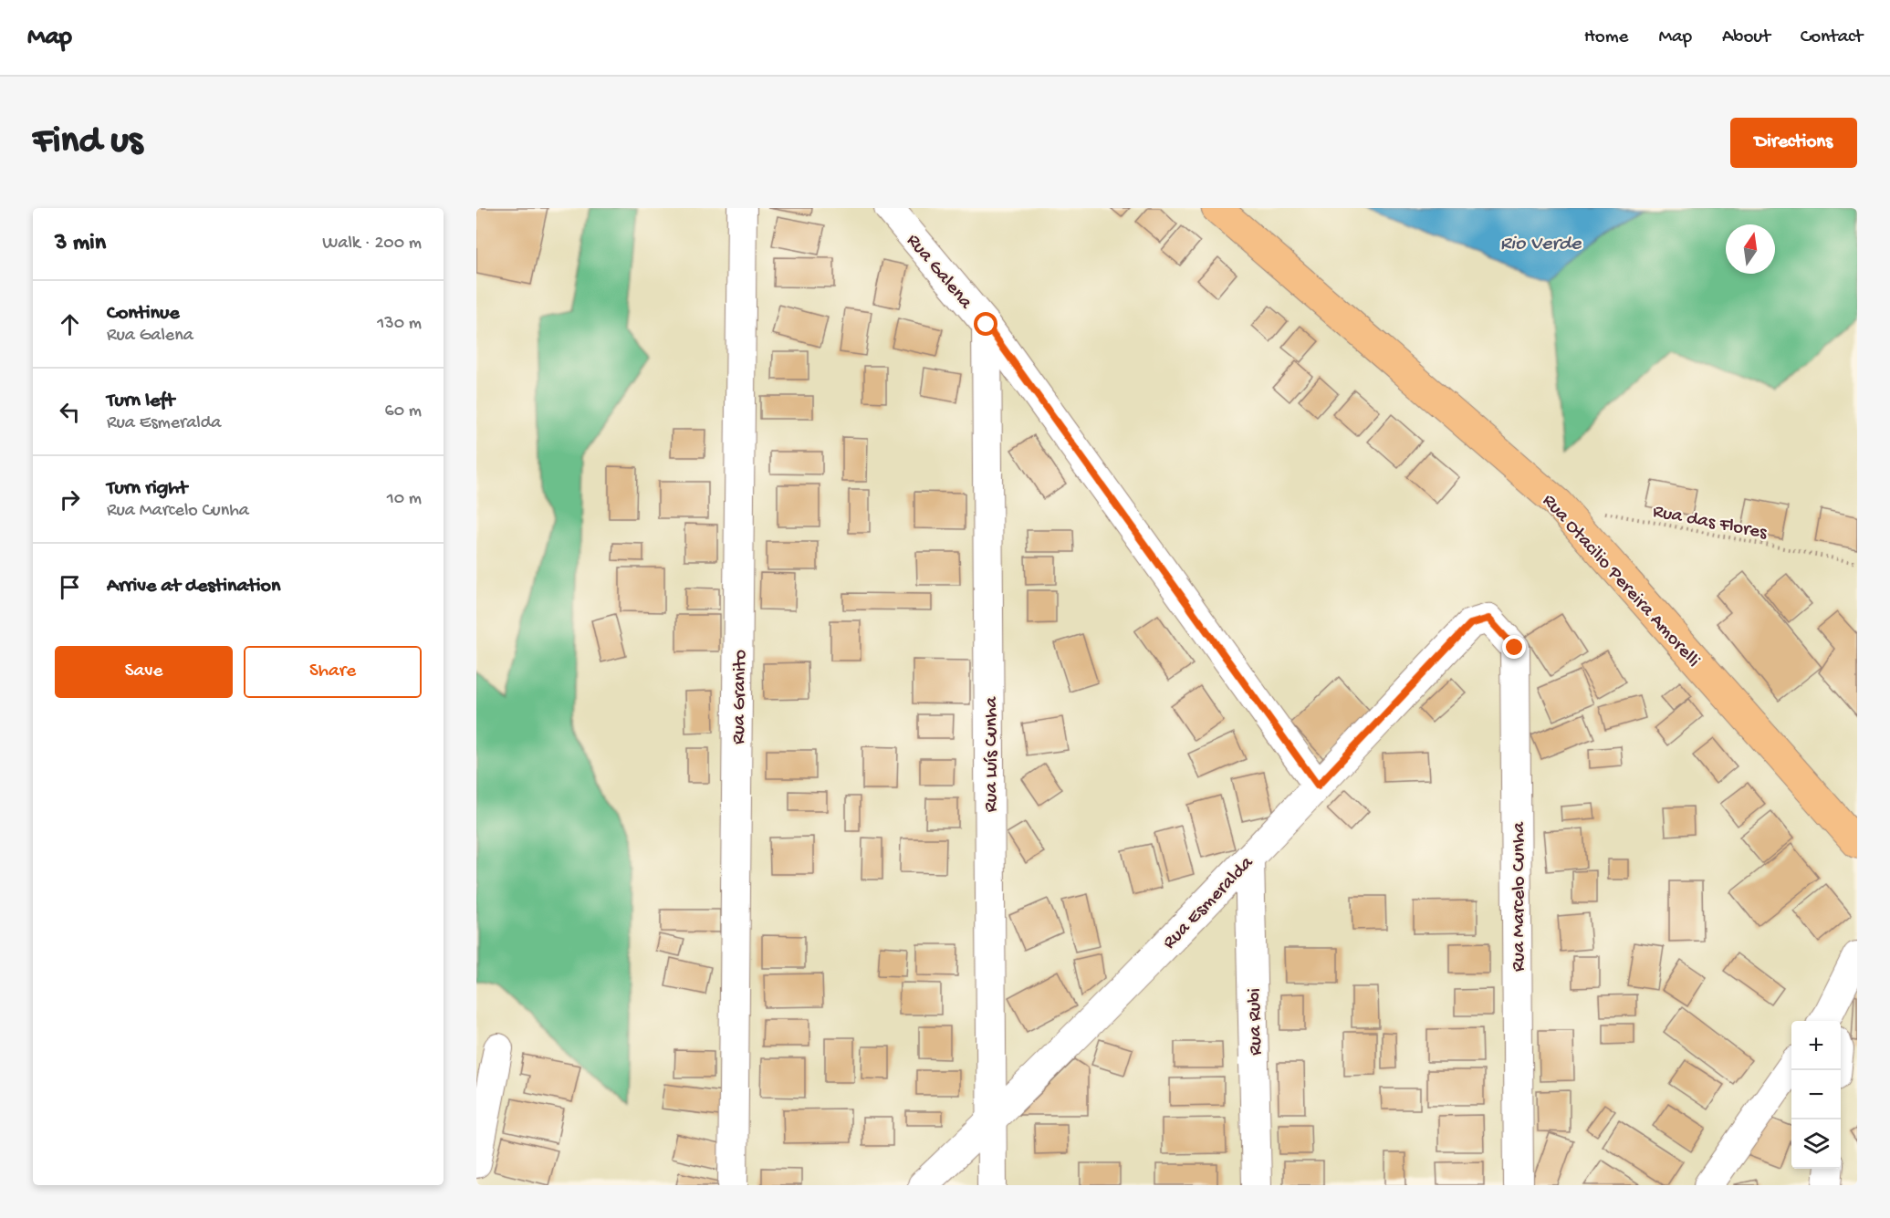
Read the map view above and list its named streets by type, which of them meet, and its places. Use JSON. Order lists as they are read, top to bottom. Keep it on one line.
{"streets":{"main road":["Rua Otacilio Pereira Amorelli"],"street":["Rua Galena","Rua Granito","Rua Luís Cunha","Rua Marcelo Cunha","Rua Esmeralda","Rua Rubi"],"path":["Rua das Flores"]},"crossings":[["Rua Galena","Rua Luís Cunha"],["Rua Galena","Rua Esmeralda"],["Rua Luís Cunha","Rua Esmeralda"],["Rua Marcelo Cunha","Rua Esmeralda"],["Rua Esmeralda","Rua Rubi"]],"water":["Rio Verde"],"north":"top","page":{"header":"Map","nav":["Home","Map","About","Contact"],"buttons":["Directions",["Save","Share"]],"title":"Find us","heading":["3 min","Walk · 200 m"],"list":[["Continue","Rua Galena","130 m"],["Turn left","Rua Esmeralda","60 m"],["Turn right","Rua Marcelo Cunha","10 m"],"Arrive at destination"],"map_buttons":["+","−"]}}
